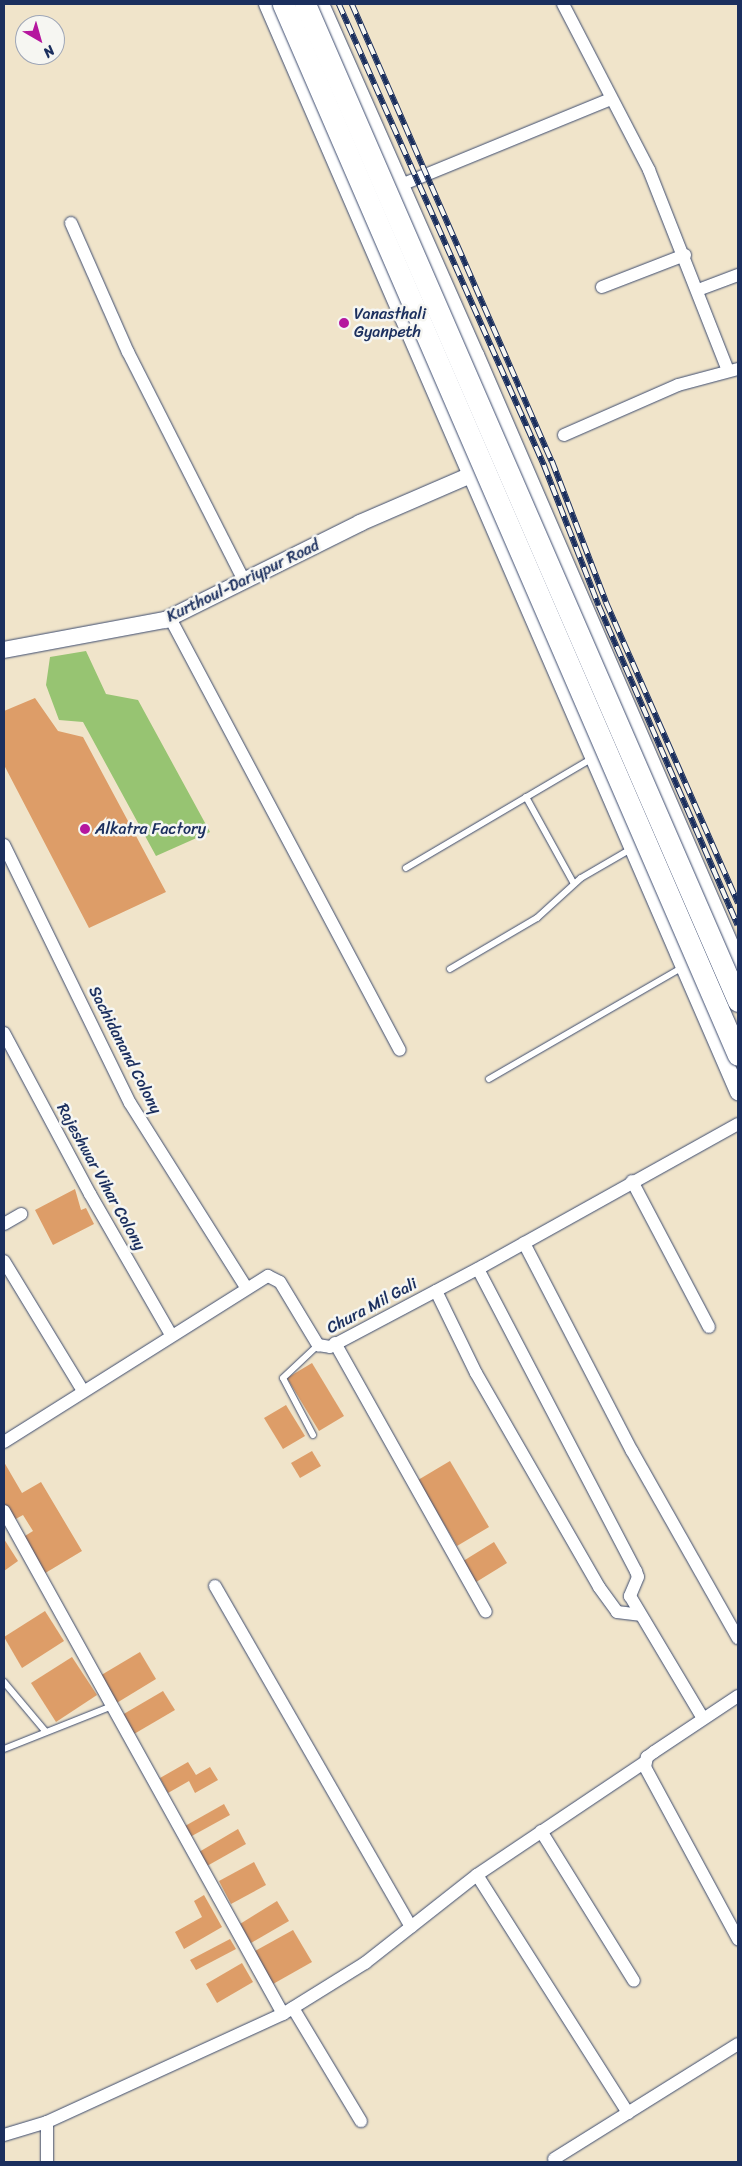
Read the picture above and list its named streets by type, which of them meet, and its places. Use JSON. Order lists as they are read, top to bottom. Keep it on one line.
{"streets":{"street":["Kurthoul-Dariypur Road","Sachidanand Colony","Rajeshwar Vihar Colony","Chura Mil Gali"]},"crossings":[["Sachidanand Colony","Chura Mil Gali"],["Rajeshwar Vihar Colony","Chura Mil Gali"]],"places":["Vanasthali Gyanpeth","Alkatra Factory"],"north":"bottom right"}
